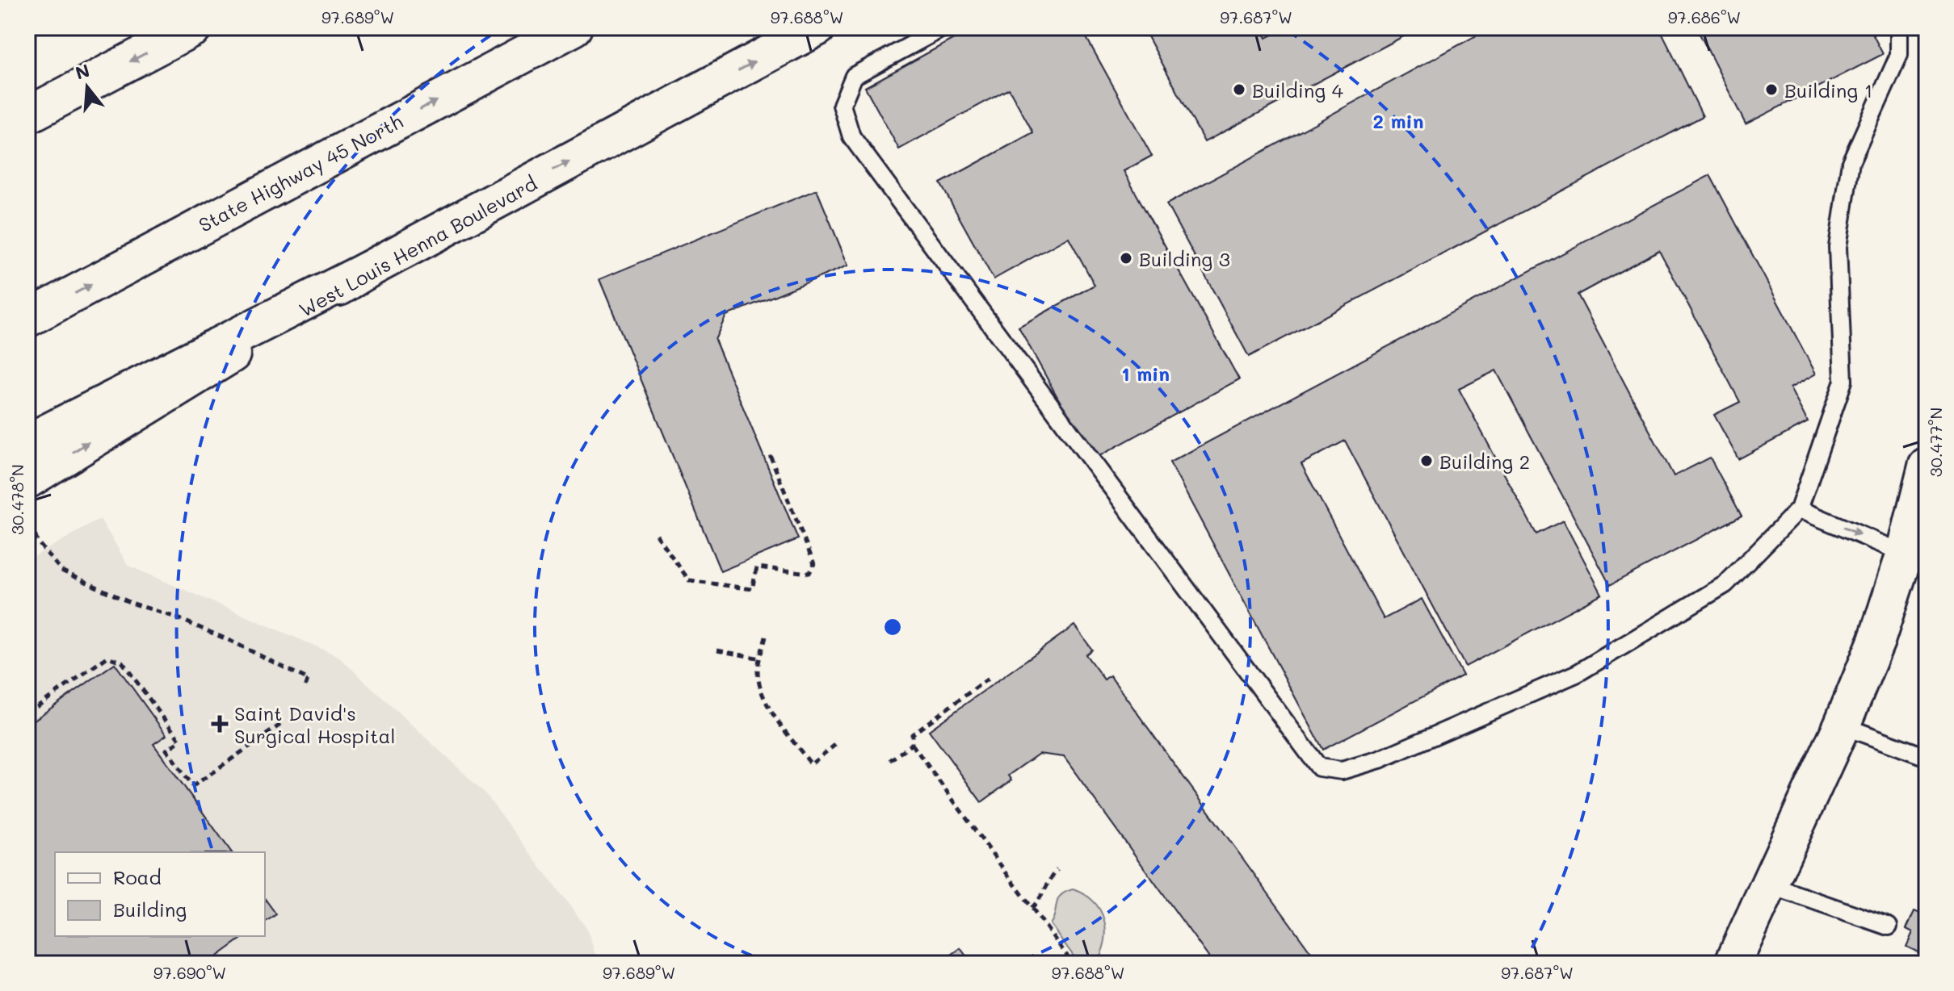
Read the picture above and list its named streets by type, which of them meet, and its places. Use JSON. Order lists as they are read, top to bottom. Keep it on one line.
{"streets":{"main road":["State Highway 45 North","West Louis Henna Boulevard"]},"places":{"other":["Building 4","Building 1","Building 3","Building 2"],"health":["Saint David's Surgical Hospital"]},"legend":["Road","Building"],"north":"top","coordinates":["97.689°W","97.688°W","97.687°W","97.686°W","30.477°N","30.478°N","97.690°W"],"rings":["2 min","1 min"]}
